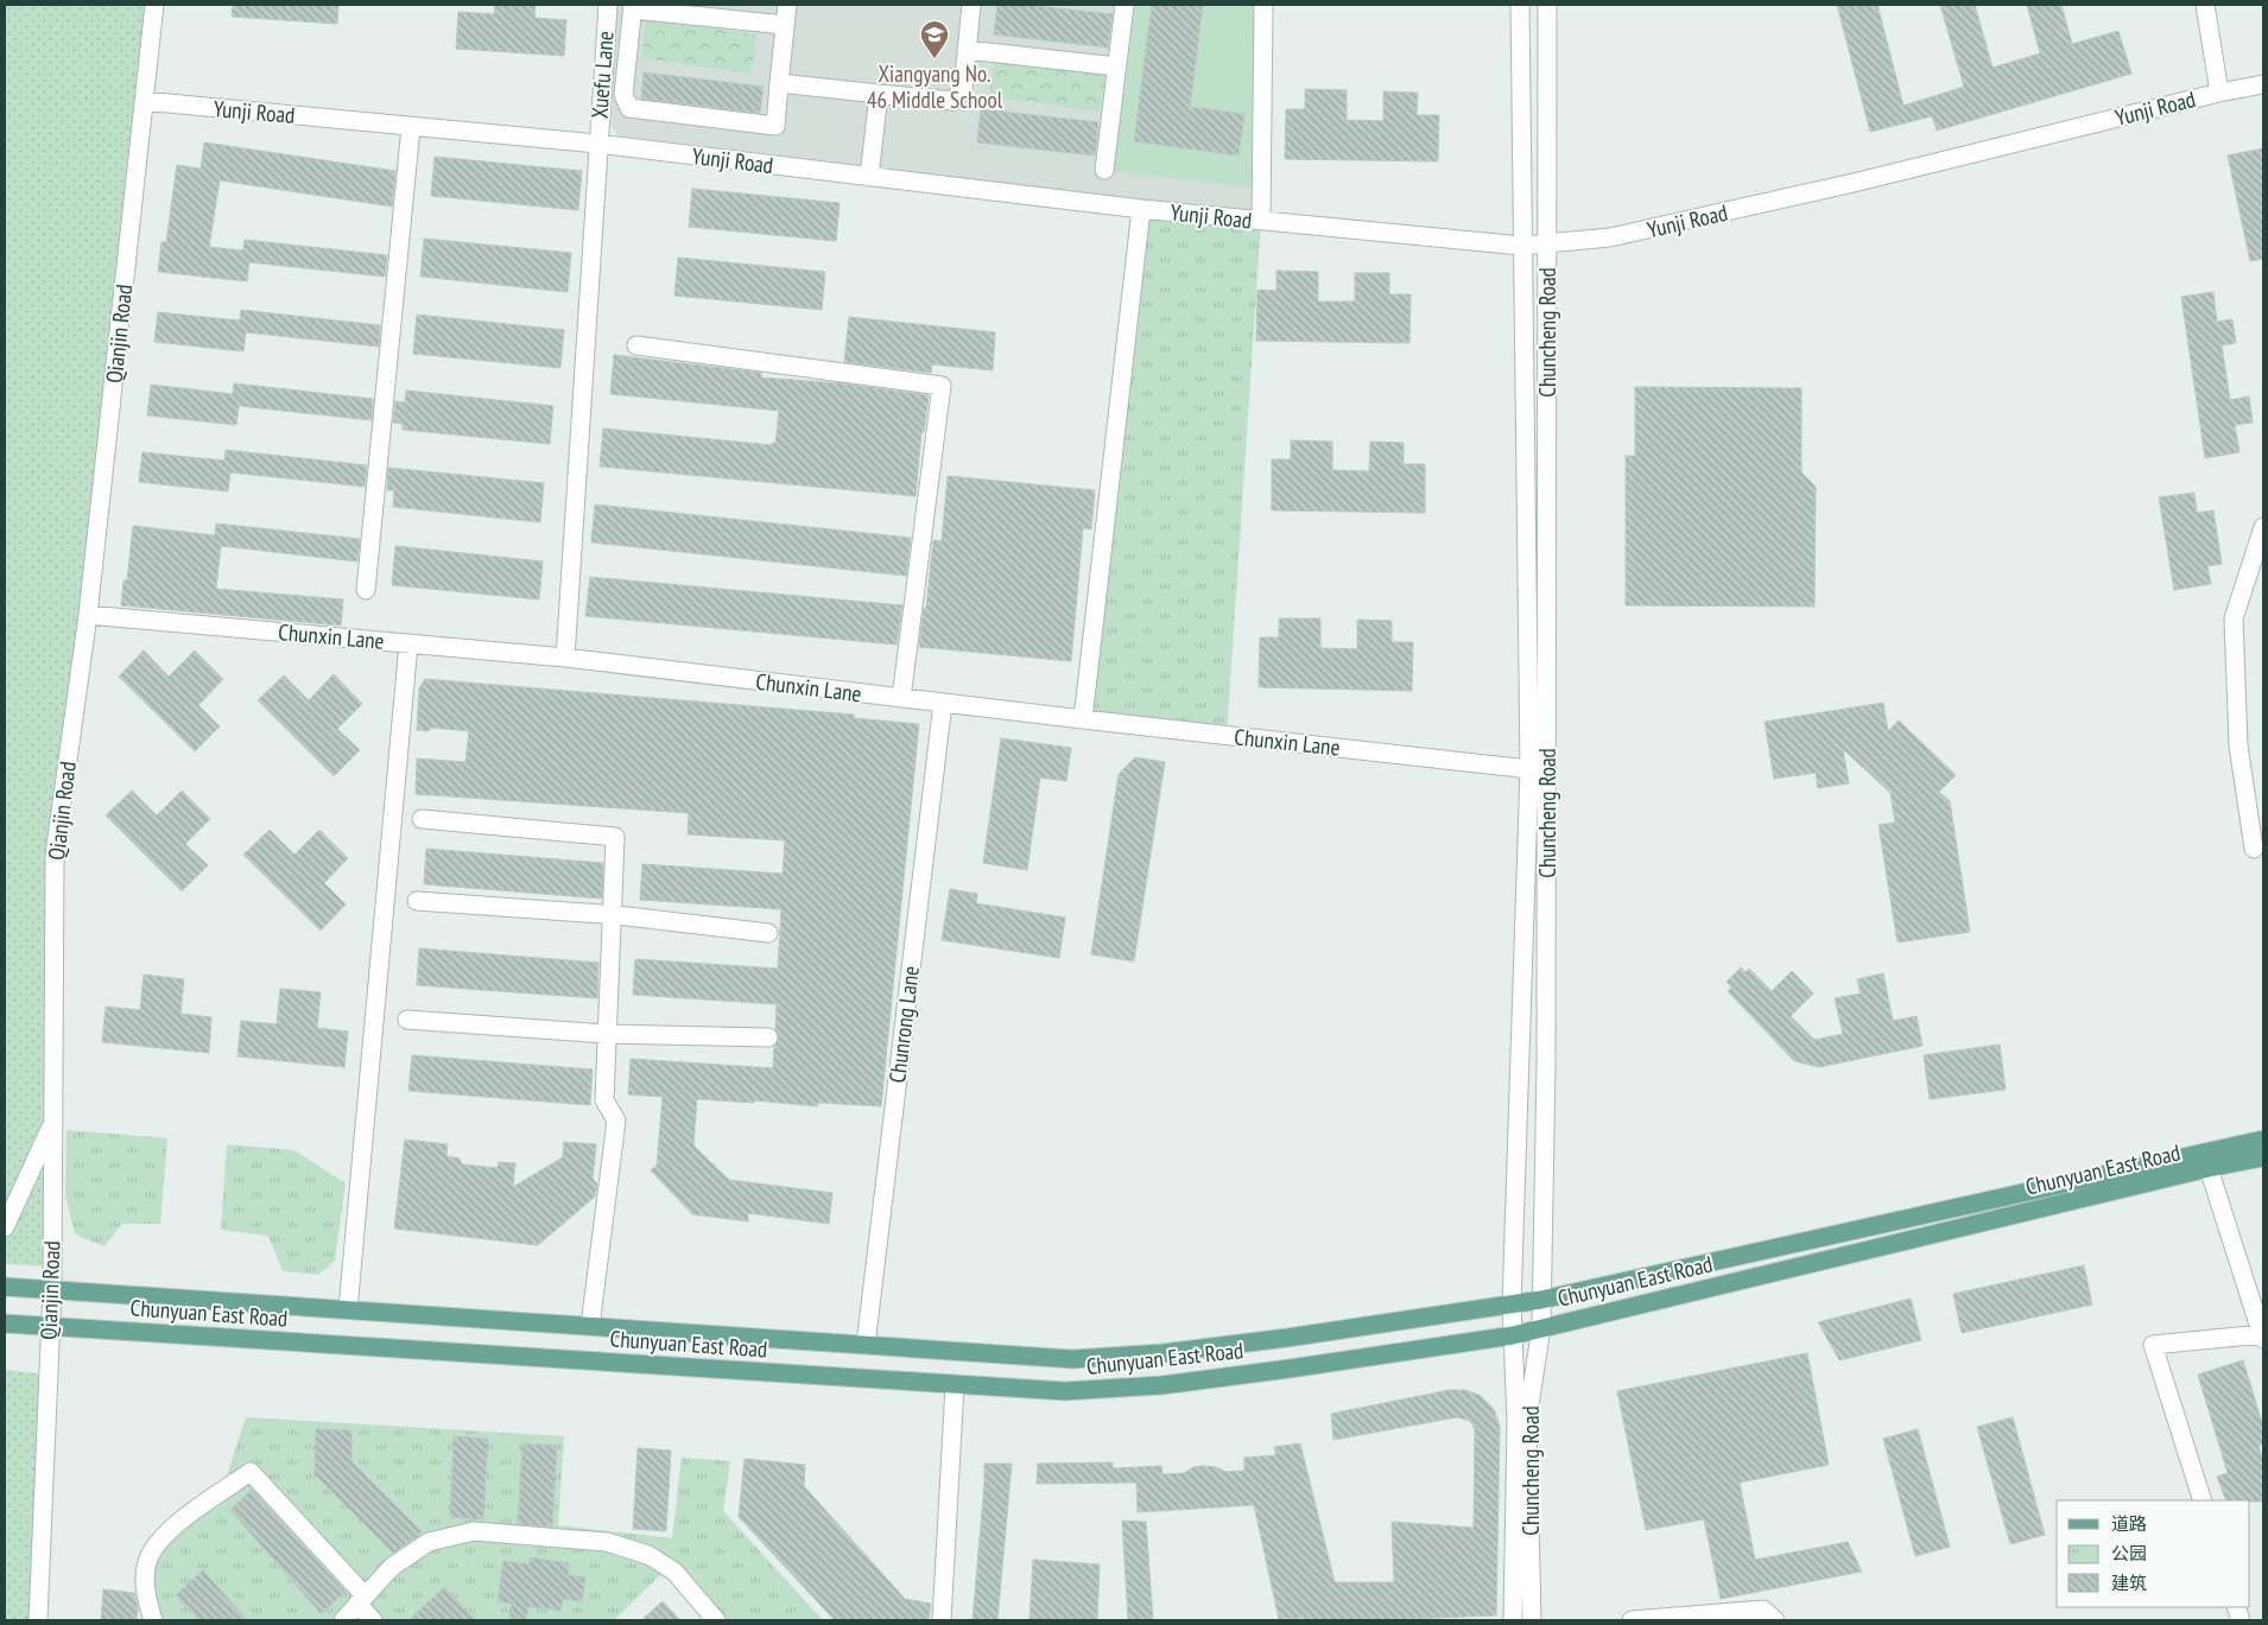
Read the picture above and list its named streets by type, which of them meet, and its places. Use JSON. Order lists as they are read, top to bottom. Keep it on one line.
{"streets":{"main road":["Chunyuan East Road"],"street":["Xuefu Lane","Yunji Road","Chuncheng Road","Qianjin Road","Chunxin Lane","Chunrong Lane"]},"crossings":[["Xuefu Lane","Yunji Road"],["Xuefu Lane","Chunxin Lane"],["Yunji Road","Chuncheng Road"],["Yunji Road","Qianjin Road"],["Chuncheng Road","Chunxin Lane"],["Chuncheng Road","Chunyuan East Road"],["Qianjin Road","Chunxin Lane"],["Qianjin Road","Chunyuan East Road"],["Chunxin Lane","Chunrong Lane"],["Chunrong Lane","Chunyuan East Road"]],"places":{"school or university":["Xiangyang No. 46 Middle School"]},"legend":["道路","公园","建筑"]}
